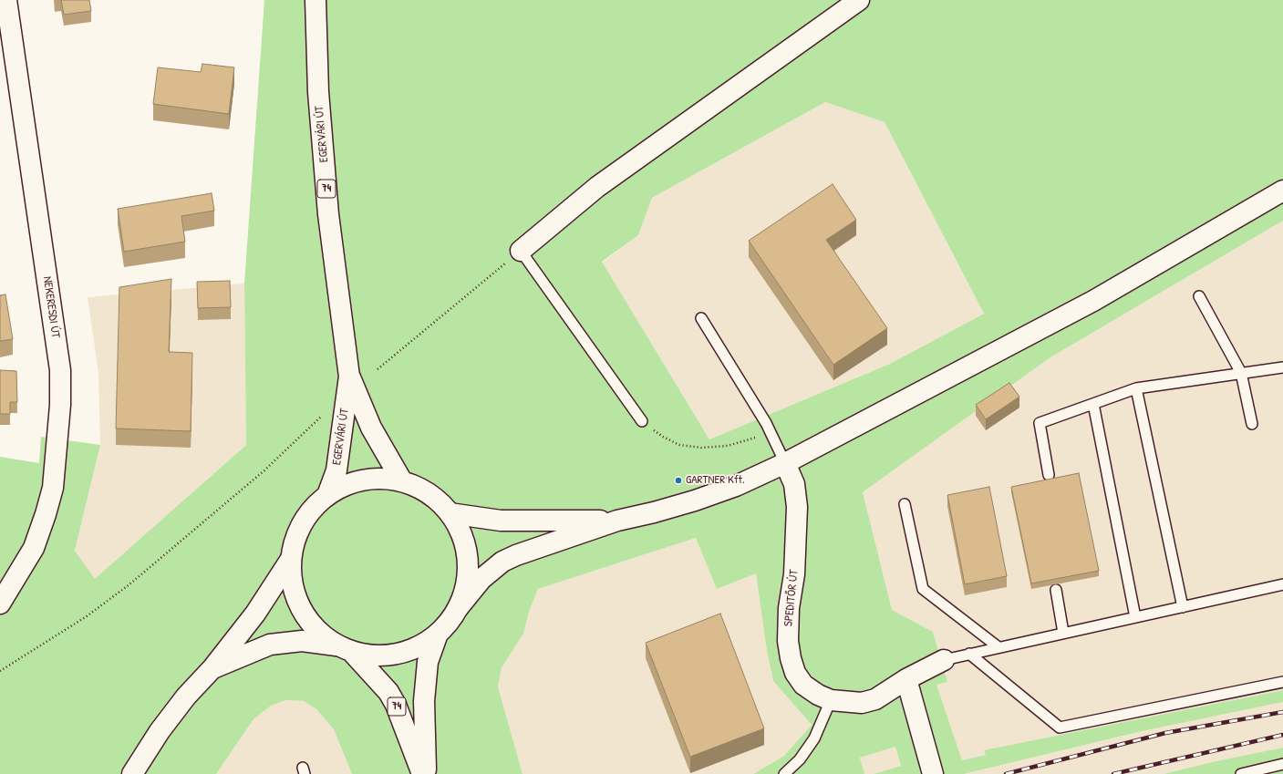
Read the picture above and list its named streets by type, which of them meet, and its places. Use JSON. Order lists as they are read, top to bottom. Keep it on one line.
{"streets":{"main road":["EGERVÁRI ÚT","74","NEKERESDI ÚT","SPEDITŐR ÚT"]},"crossings":[["EGERVÁRI ÚT","74"]],"places":["GARTNER Kft."]}
